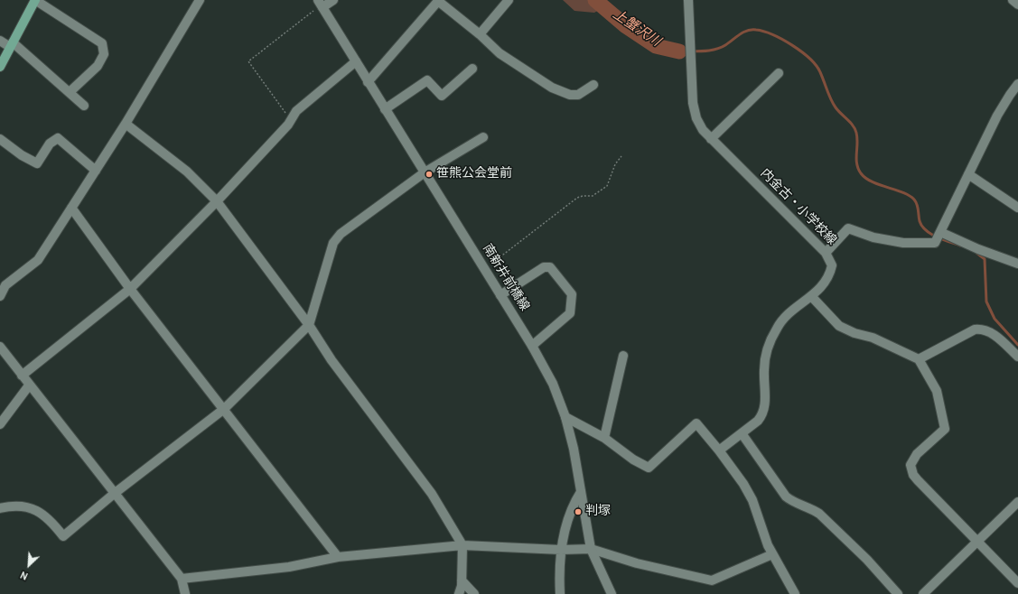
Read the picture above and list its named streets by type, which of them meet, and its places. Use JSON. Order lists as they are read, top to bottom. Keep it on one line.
{"streets":{"street":["内金古・小学校線","南新井前橋線"]},"water":["上蟹沢川"],"places":["笹熊公会堂前","判塚"],"north":"bottom left"}
